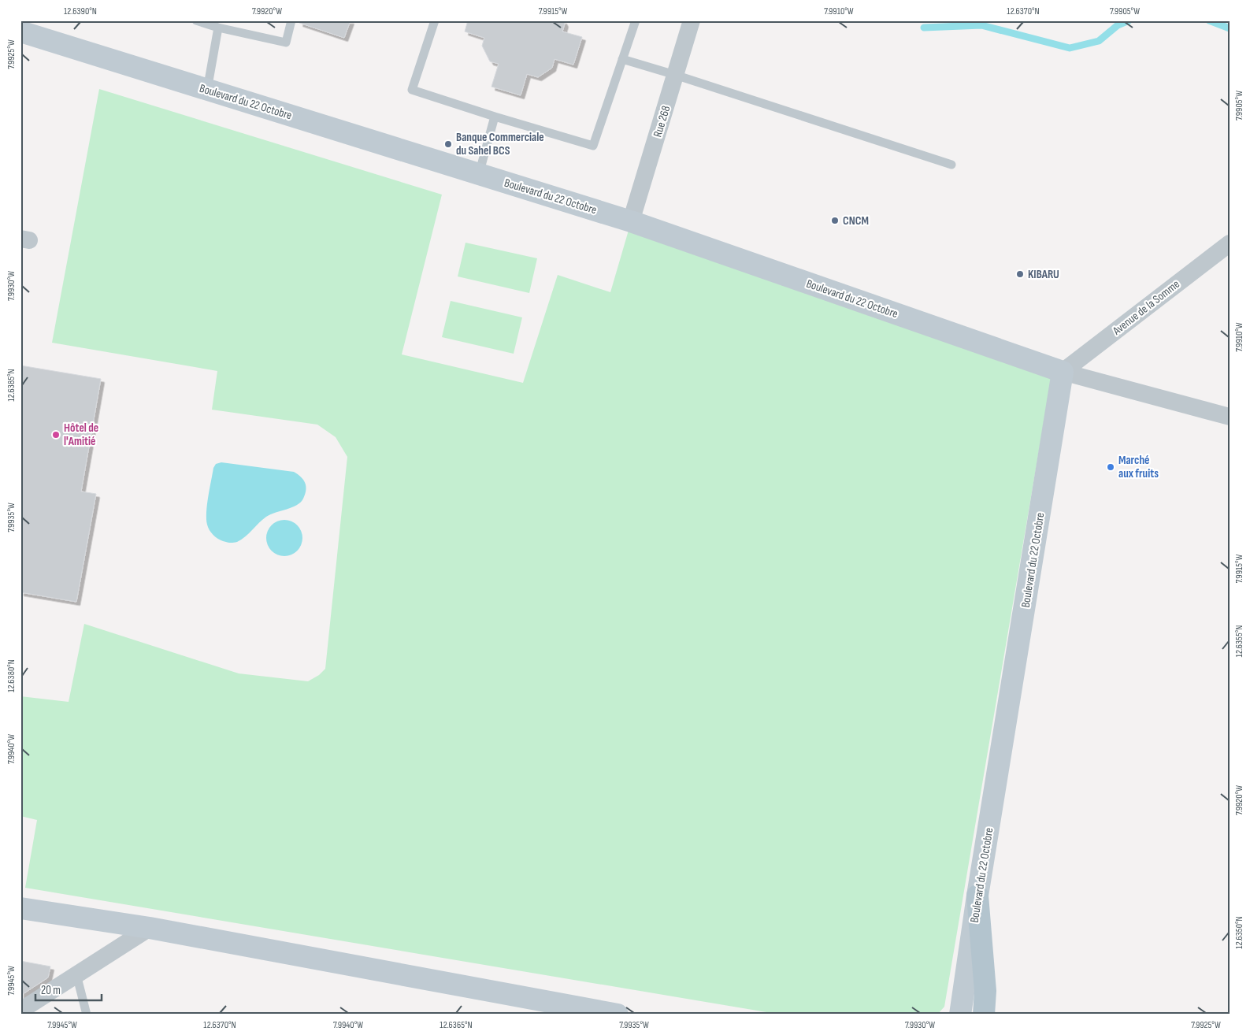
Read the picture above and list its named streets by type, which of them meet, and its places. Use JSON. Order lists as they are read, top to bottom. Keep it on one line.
{"streets":{"street":["Boulevard du 22 Octobre","Rue 268","Avenue de la Somme"]},"crossings":[["Boulevard du 22 Octobre","Rue 268"],["Boulevard du 22 Octobre","Avenue de la Somme"]],"places":["Banque Commerciale du Sahel BCS","CNCM","KIBARU","Hôtel de l'Amitié","Marché aux fruits"],"scale_bar":"20 m","coordinates":["12.6390°N","7.9920°W","7.9915°W","7.9910°W","12.6370°N","7.9905°W","7.9925°W","7.9930°W","12.6385°N","7.9935°W","12.6355°N","12.6380°N","7.9940°W","12.6350°N","7.9945°W","12.6365°N"]}
